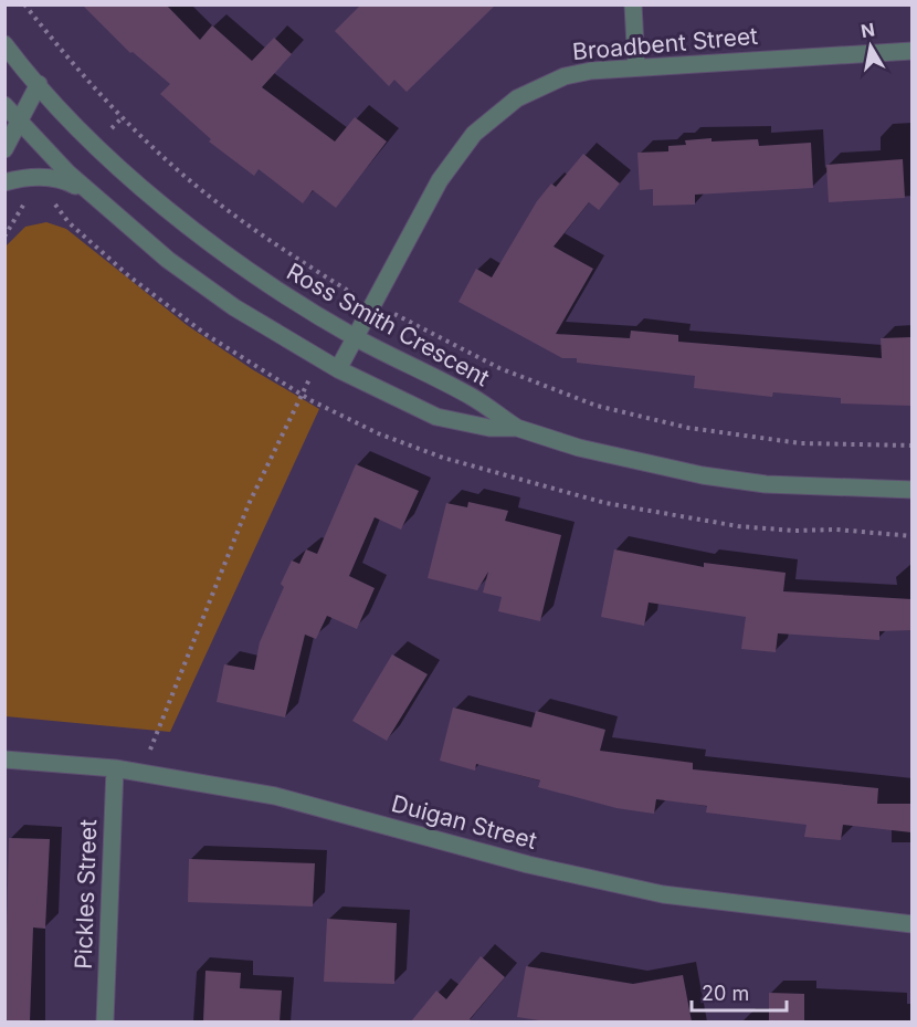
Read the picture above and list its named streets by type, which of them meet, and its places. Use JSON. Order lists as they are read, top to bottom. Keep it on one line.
{"streets":{"street":["Broadbent Street","Ross Smith Crescent","Duigan Street","Pickles Street"]},"crossings":[["Broadbent Street","Ross Smith Crescent"],["Duigan Street","Pickles Street"]],"scale_bar":"20 m","north":"top"}
